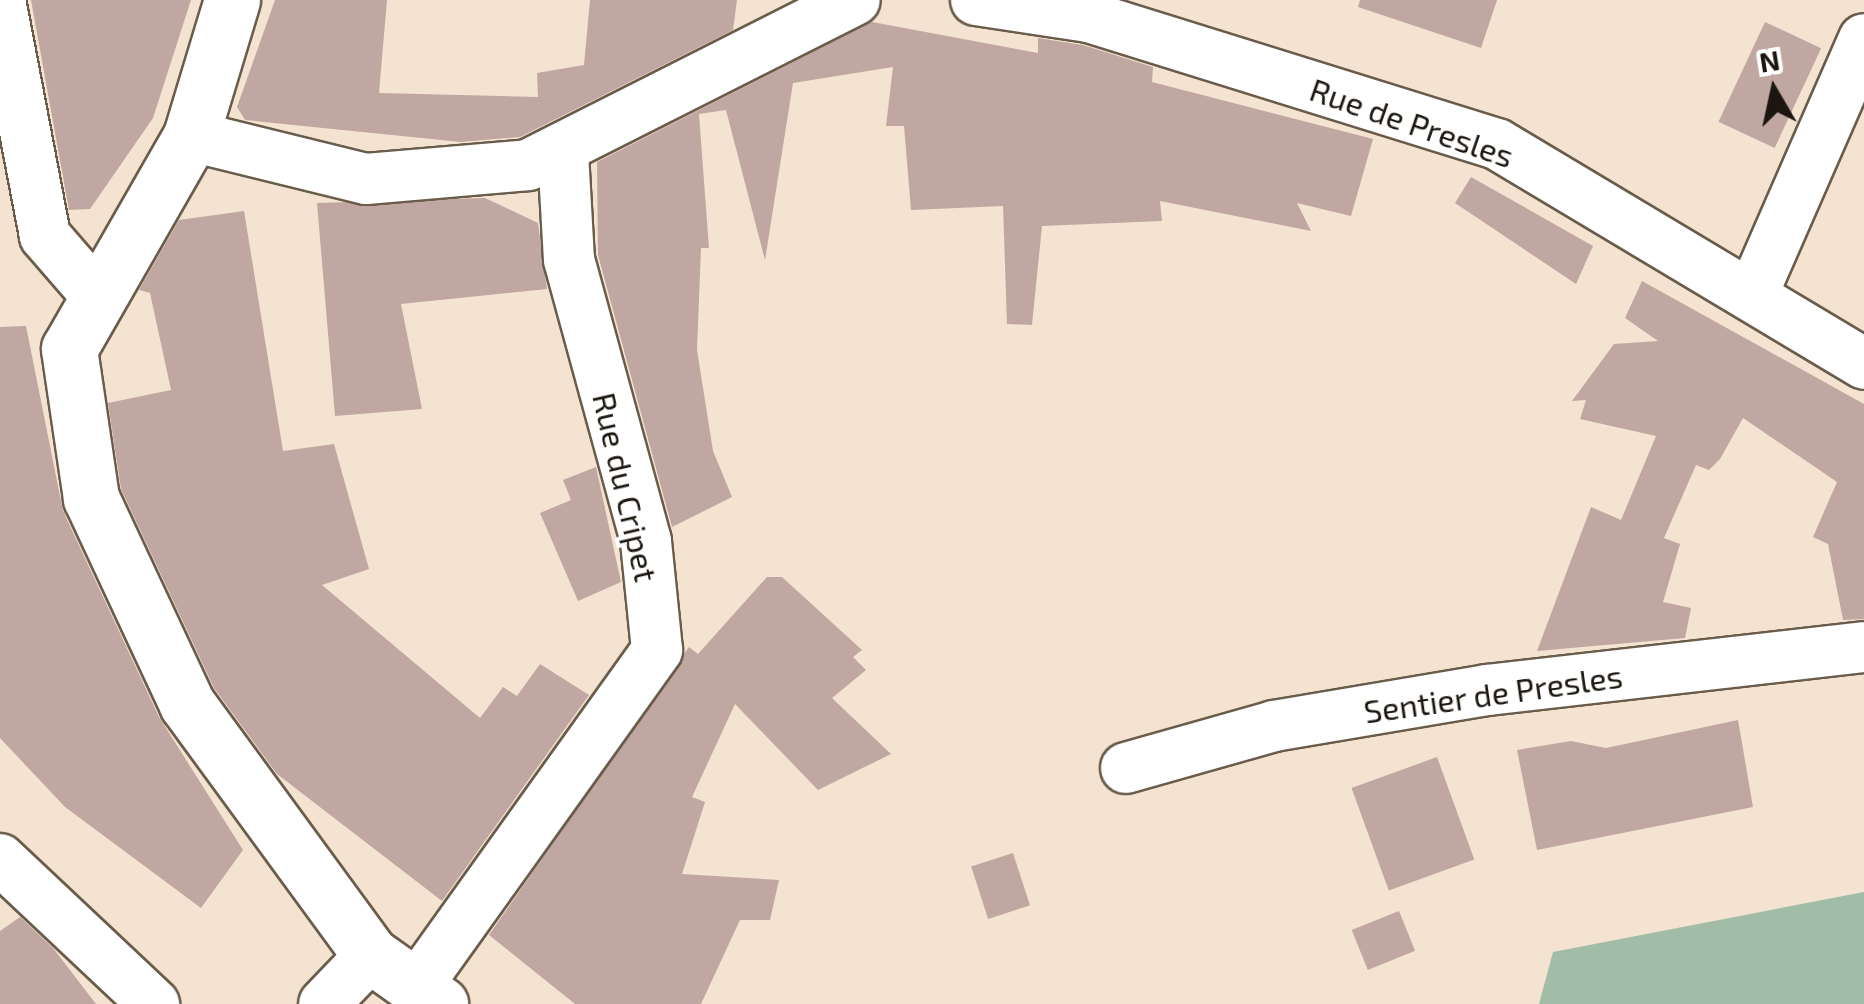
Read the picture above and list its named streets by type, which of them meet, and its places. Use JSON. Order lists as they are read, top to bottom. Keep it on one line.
{"streets":{"street":["Rue de Presles","Rue du Cripet","Sentier de Presles"]},"north":"top"}
